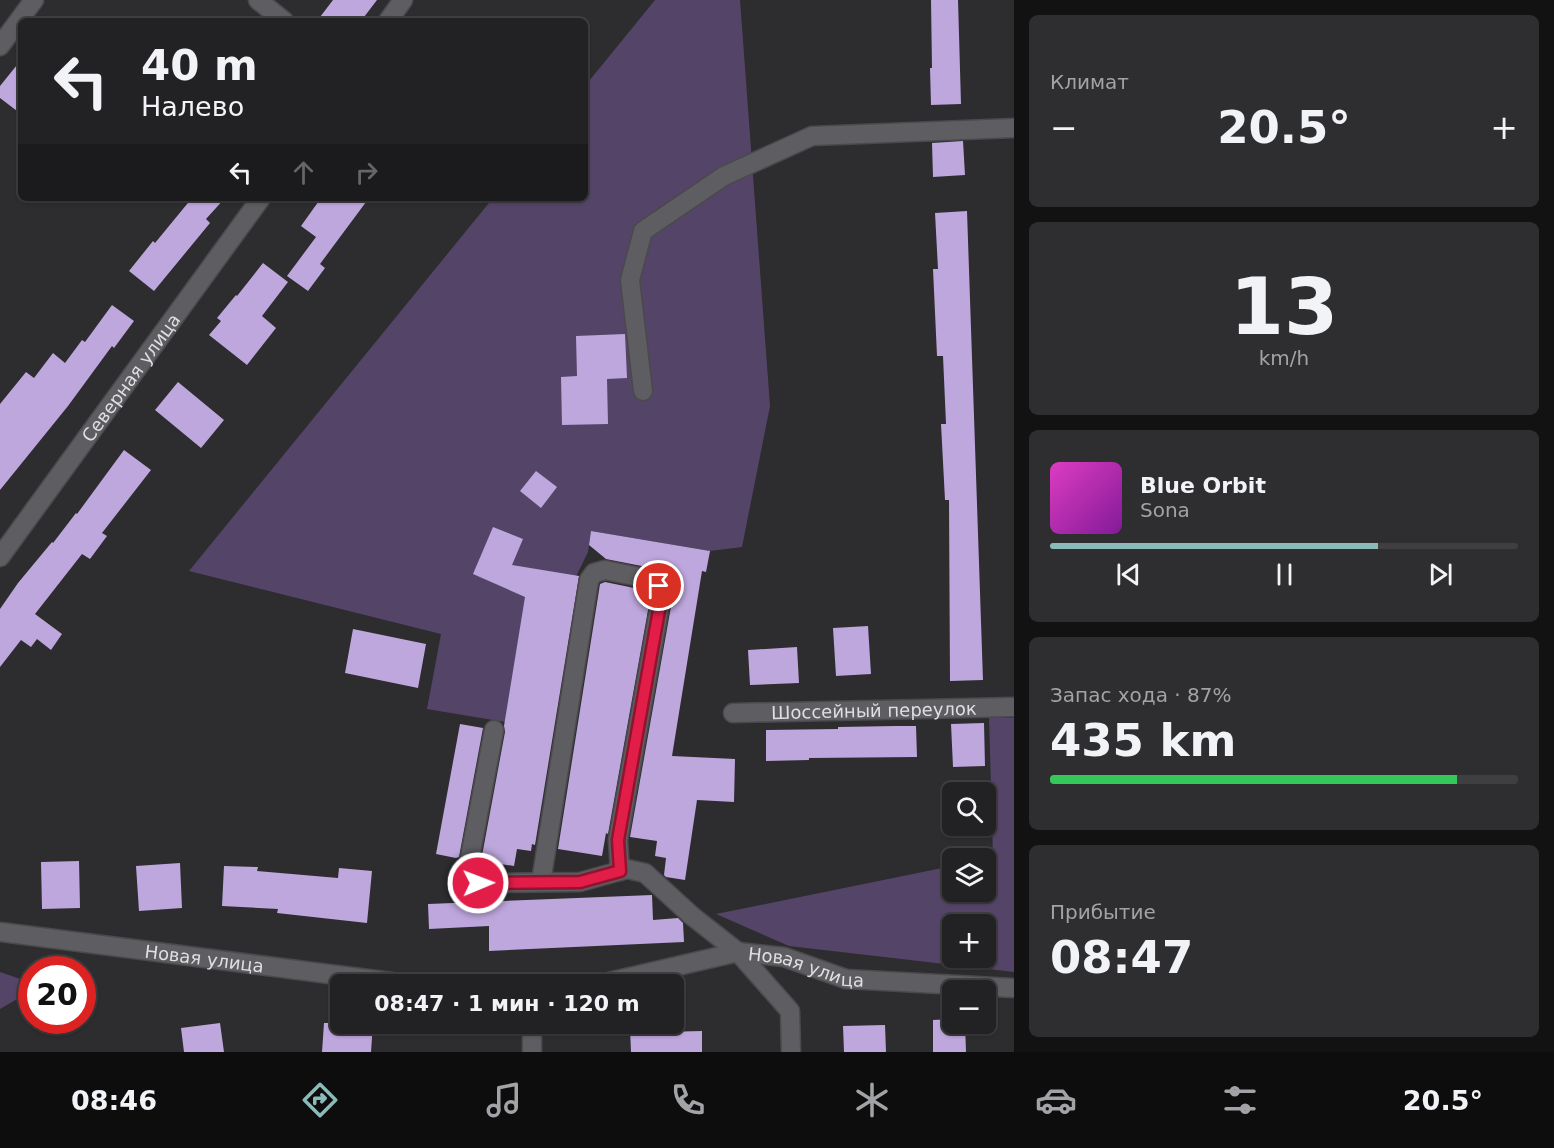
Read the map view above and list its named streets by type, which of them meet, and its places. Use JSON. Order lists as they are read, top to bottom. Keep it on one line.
{"streets":{"street":["Северная улица","Шоссейный переулок","Новая улица"]},"page":{"tile":["Климат",["13","km/h"],["Запас хода · 87%","435 km"],["Прибытие","08:47"]],"turn":["40 m","Налево"],"heat":["−","20.5°","+"],"song":["Blue Orbit","Sona"],"map_buttons":["+","−"],"limit":"20","trip":"08:47 · 1 мин · 120 m","tabs":["08:46","20.5°"]}}
